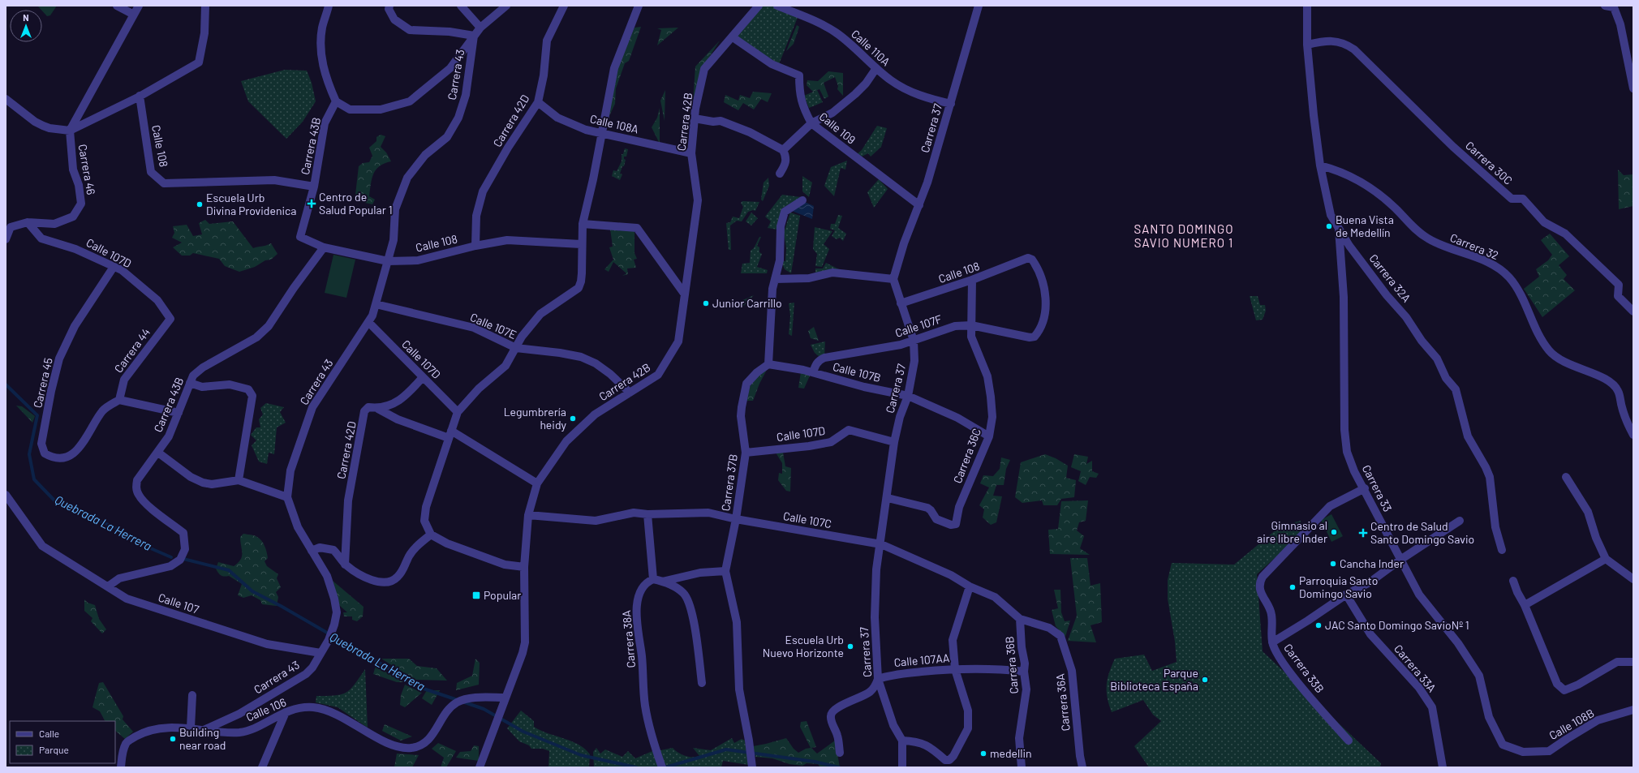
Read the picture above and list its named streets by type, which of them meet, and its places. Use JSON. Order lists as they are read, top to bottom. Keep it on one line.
{"streets":{"street":["Calle 110A","Carrera 43","Carrera 42D","Carrera 42B","Calle 108A","Calle 109","Carrera 37","Calle 108","Carrera 43B","Carrera 30C","Carrera 46","Carrera 32","Calle 107D","Carrera 32A","Calle 107E","Calle 107F","Carrera 44","Calle 107B","Carrera 45","Carrera 36C","Carrera 37B","Carrera 33","Calle 107C","Calle 107","Carrera 38A","Calle 107AA","Carrera 36B","Carrera 33B","Carrera 33A","Carrera 36A","Calle 106","Calle 108B"]},"crossings":[["Calle 110A","Carrera 37"],["Carrera 43","Calle 108"],["Carrera 43","Calle 107D"],["Carrera 43","Calle 107E"],["Carrera 43","Calle 107"],["Carrera 43","Calle 106"],["Carrera 42D","Calle 108A"],["Carrera 42D","Calle 108"],["Carrera 42D","Calle 107D"],["Carrera 42B","Calle 108A"],["Carrera 42B","Calle 109"],["Carrera 42B","Calle 107E"],["Carrera 42B","Calle 107C"],["Carrera 42B","Calle 106"],["Calle 109","Carrera 37"],["Carrera 37","Calle 108"],["Carrera 37","Calle 107D"],["Carrera 37","Calle 107F"],["Carrera 37","Calle 107B"],["Carrera 37","Carrera 36C"],["Carrera 37","Calle 107C"],["Carrera 37","Calle 107AA"],["Calle 108","Carrera 43B"],["Calle 108","Calle 107F"],["Calle 108","Carrera 36C"],["Carrera 43B","Calle 107"],["Carrera 30C","Carrera 32A"],["Carrera 46","Calle 107D"],["Carrera 32","Carrera 32A"],["Calle 107D","Carrera 44"],["Calle 107D","Carrera 45"],["Calle 107D","Carrera 37B"],["Carrera 32A","Carrera 33"],["Calle 107F","Calle 107B"],["Calle 107F","Carrera 36C"],["Carrera 44","Carrera 45"],["Calle 107B","Carrera 36C"],["Calle 107B","Carrera 37B"],["Carrera 37B","Calle 107C"],["Carrera 33","Carrera 33B"],["Carrera 33","Calle 108B"],["Calle 107C","Carrera 36B"],["Calle 107C","Carrera 36A"],["Calle 107AA","Carrera 36B"]],"districts":["SANTO DOMINGO SAVIO NUMERO 1"],"water":["Quebrada La Herrera"],"places":{"health":["Centro de Salud Popular 1","Centro de Salud Santo Domingo Savio"],"other":["Escuela Urb Divina Providenica","Buena Vista de Medellín","Junior Carrillo","Legumbrería heidy","Gimnasio al aire libre Inder","Cancha Inder","Parroquia Santo Domingo Savio","JAC Santo Domingo SavioNº 1","Escuela Urb Nuevo Horizonte","Parque Biblioteca España","Building near road","medellin"],"transit":["Popular"]},"legend":["Calle","Parque"],"north":"top"}
